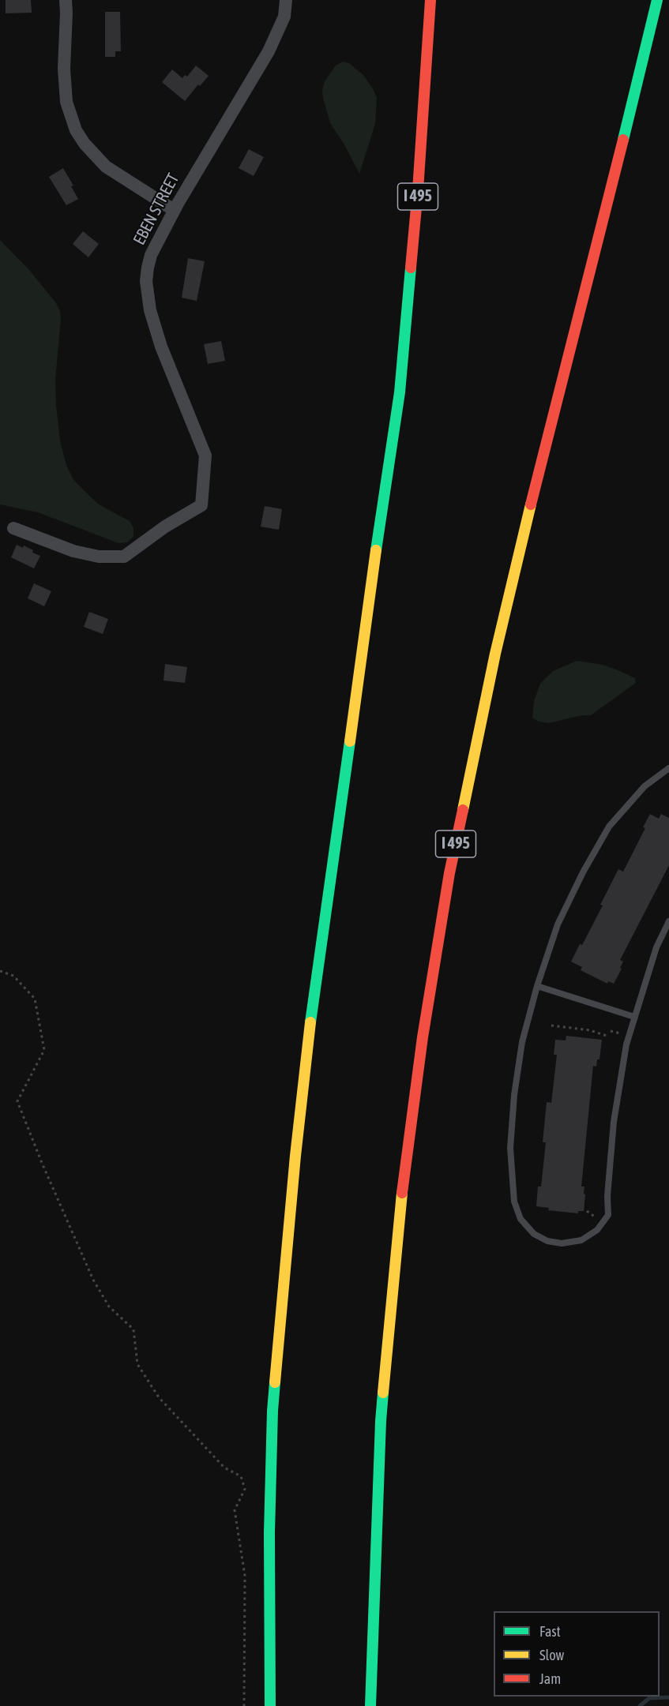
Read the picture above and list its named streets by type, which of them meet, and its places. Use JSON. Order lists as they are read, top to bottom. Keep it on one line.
{"streets":{"highway":["I 495"],"street":["EBEN STREET"]},"legend":["Fast","Slow","Jam"]}
